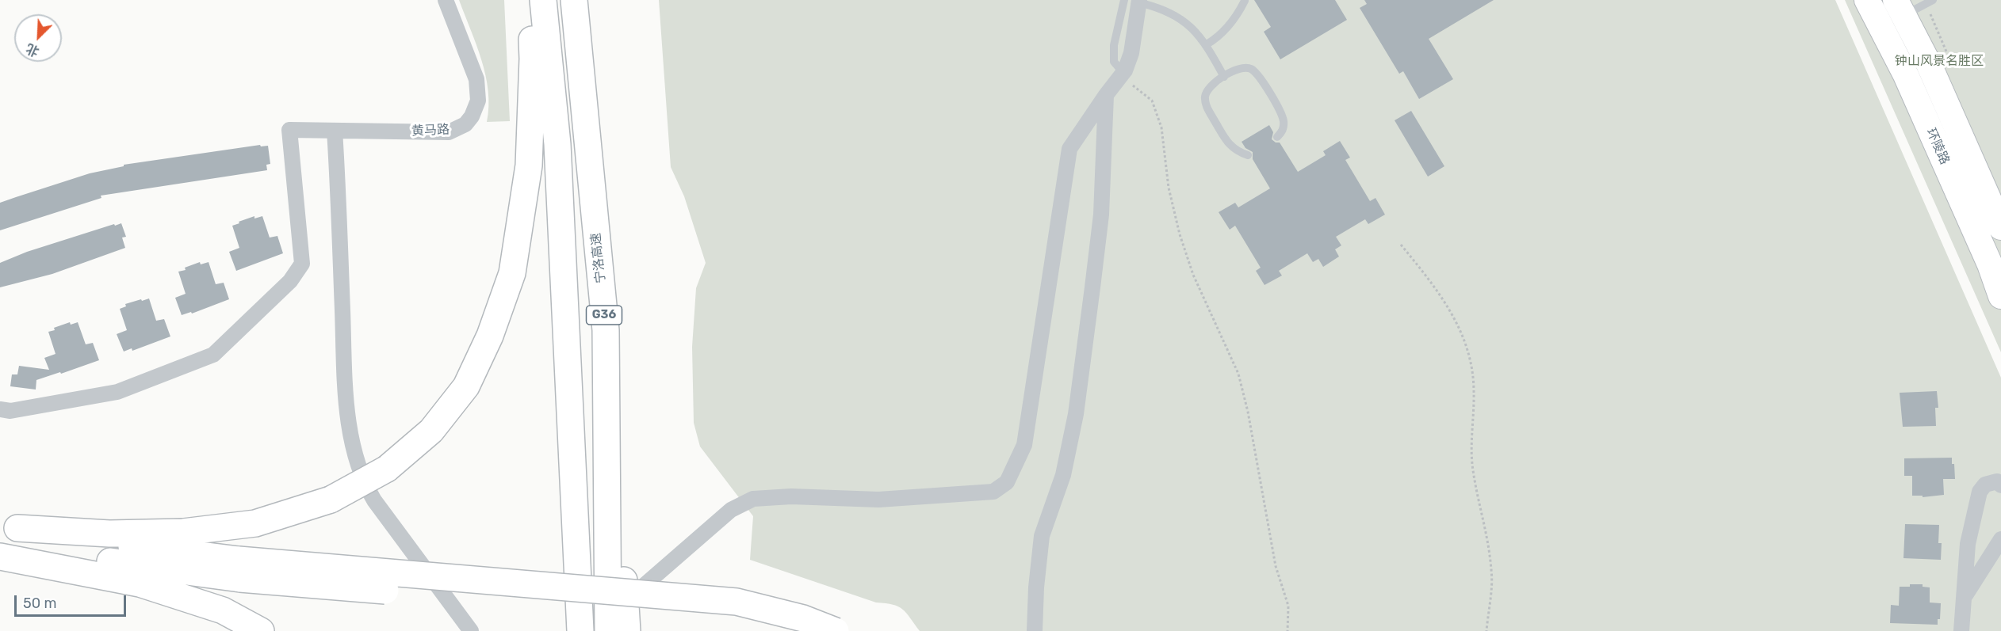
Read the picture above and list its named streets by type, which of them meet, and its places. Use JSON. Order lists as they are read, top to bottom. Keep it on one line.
{"streets":{"highway":["宁洛高速","G36"],"main road":["环陵路"],"street":["黄马路"]},"parks":["钟山风景名胜区"],"scale_bar":"50 m","north":"bottom left"}
